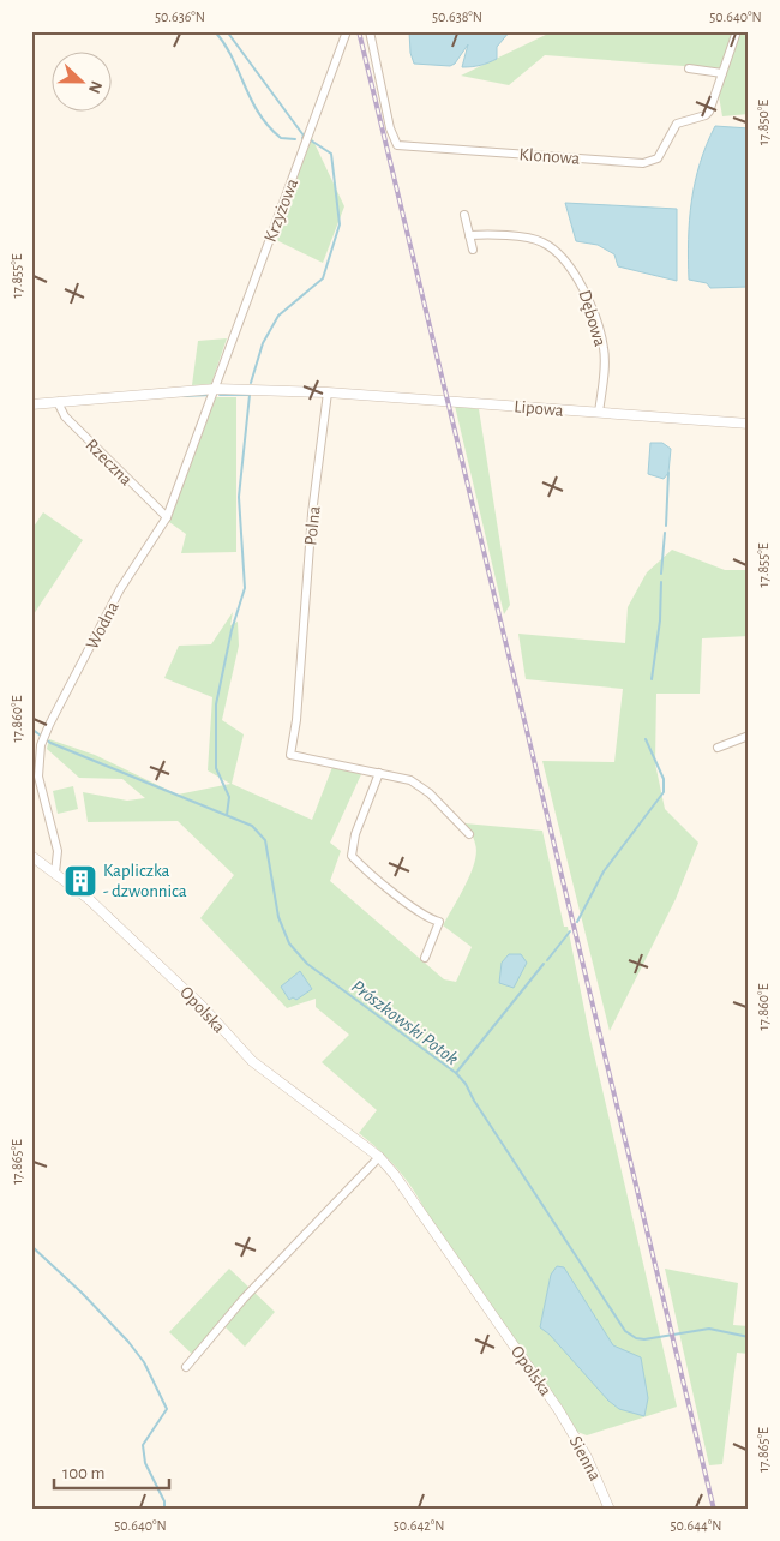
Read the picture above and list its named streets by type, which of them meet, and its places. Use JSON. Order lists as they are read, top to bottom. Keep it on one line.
{"streets":{"street":["Klonowa","Krzyżowa","Dębowa","Lipowa","Rzeczna","Polna","Wodna","Opolska","Sienna"]},"crossings":[["Krzyżowa","Wodna"],["Dębowa","Lipowa"],["Lipowa","Polna"],["Rzeczna","Wodna"],["Wodna","Opolska"],["Opolska","Sienna"]],"water":["Prószkowski Potok"],"places":{"building":["Kapliczka - dzwonnica"]},"scale_bar":"100 m","north":"right","coordinates":["50.636°N","50.638°N","50.640°N","17.850°E","17.855°E","17.860°E","17.865°E","50.642°N","50.644°N"]}
